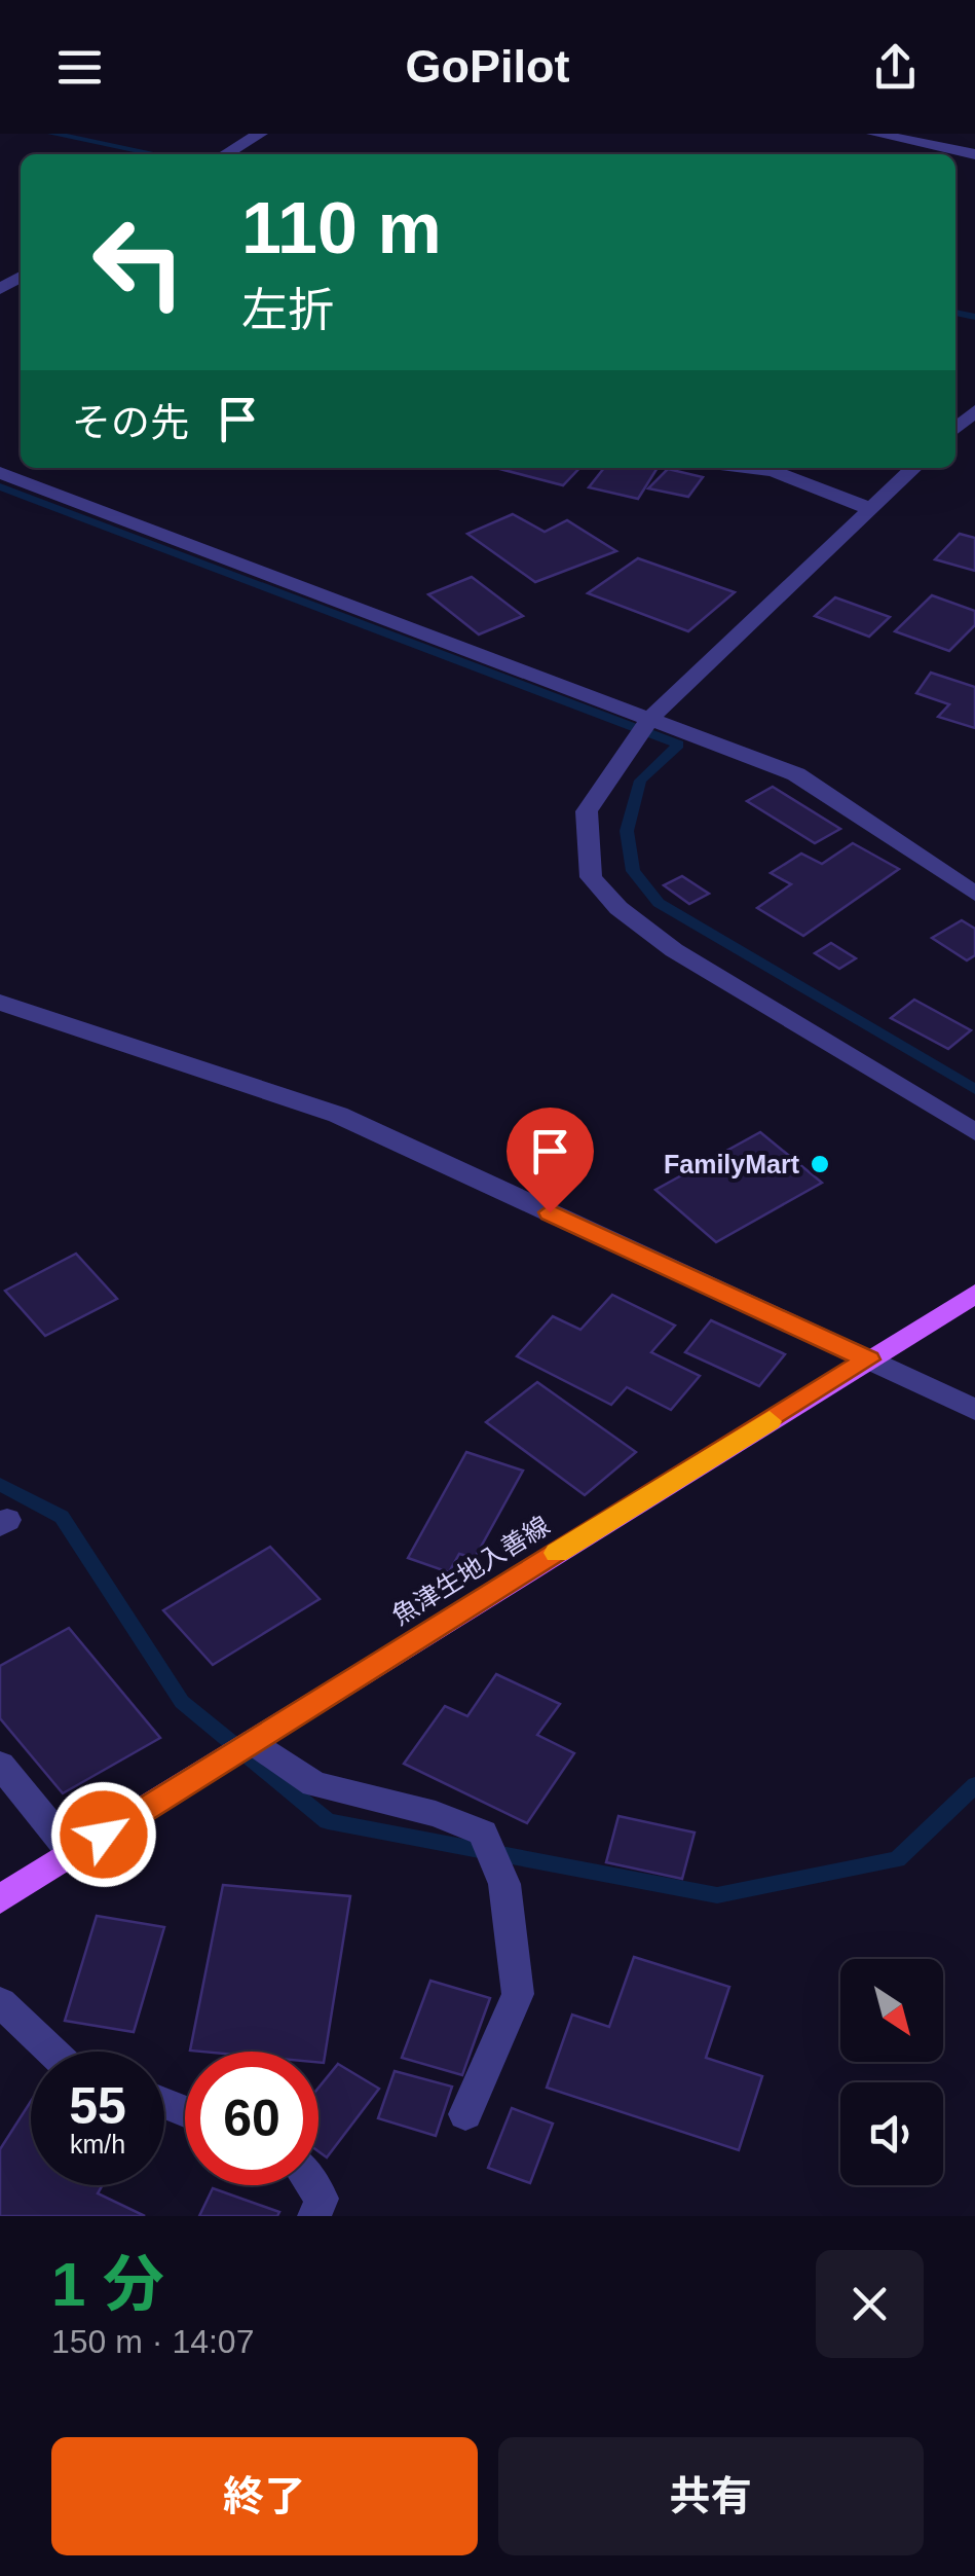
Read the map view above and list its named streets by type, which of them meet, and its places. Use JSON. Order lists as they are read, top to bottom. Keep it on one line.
{"streets":{"main road":["魚津生地入善線"]},"places":["FamilyMart"],"north":"bottom right","page":{"header":"GoPilot","turn":["110 m","左折"],"then":"その先","speed":"55 km/h","limit":"60","heading":["1 分","150 m · 14:07"],"buttons":["終了","共有"]}}
